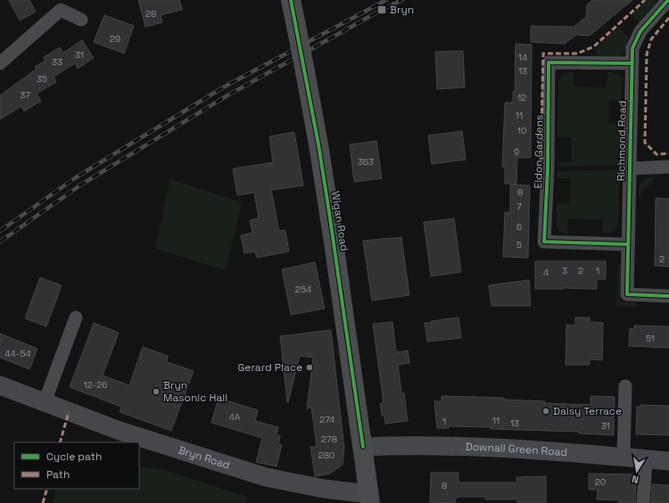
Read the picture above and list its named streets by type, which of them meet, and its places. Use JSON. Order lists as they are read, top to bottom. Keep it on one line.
{"streets":{"main road":["Wigan Road","Downall Green Road","Bryn Road"],"street":["Richmond Road","Eldon Gardens"]},"crossings":[["Richmond Road","Eldon Gardens"],["Wigan Road","Downall Green Road"],["Wigan Road","Bryn Road"]],"places":{"transit":["Bryn"],"other":["Gerard Place","Bryn Masonic Hall","Daisy Terrace"]},"house_numbers":["28","29","31","14","33","13","35","37","12","11","10","9","363","8","7","6","5","2","3","2","1","4","254","51","44-54","12-26","4A","274","11","1","13","31","278","280","20","8"],"legend":["Cycle path","Path"],"north":"bottom"}
